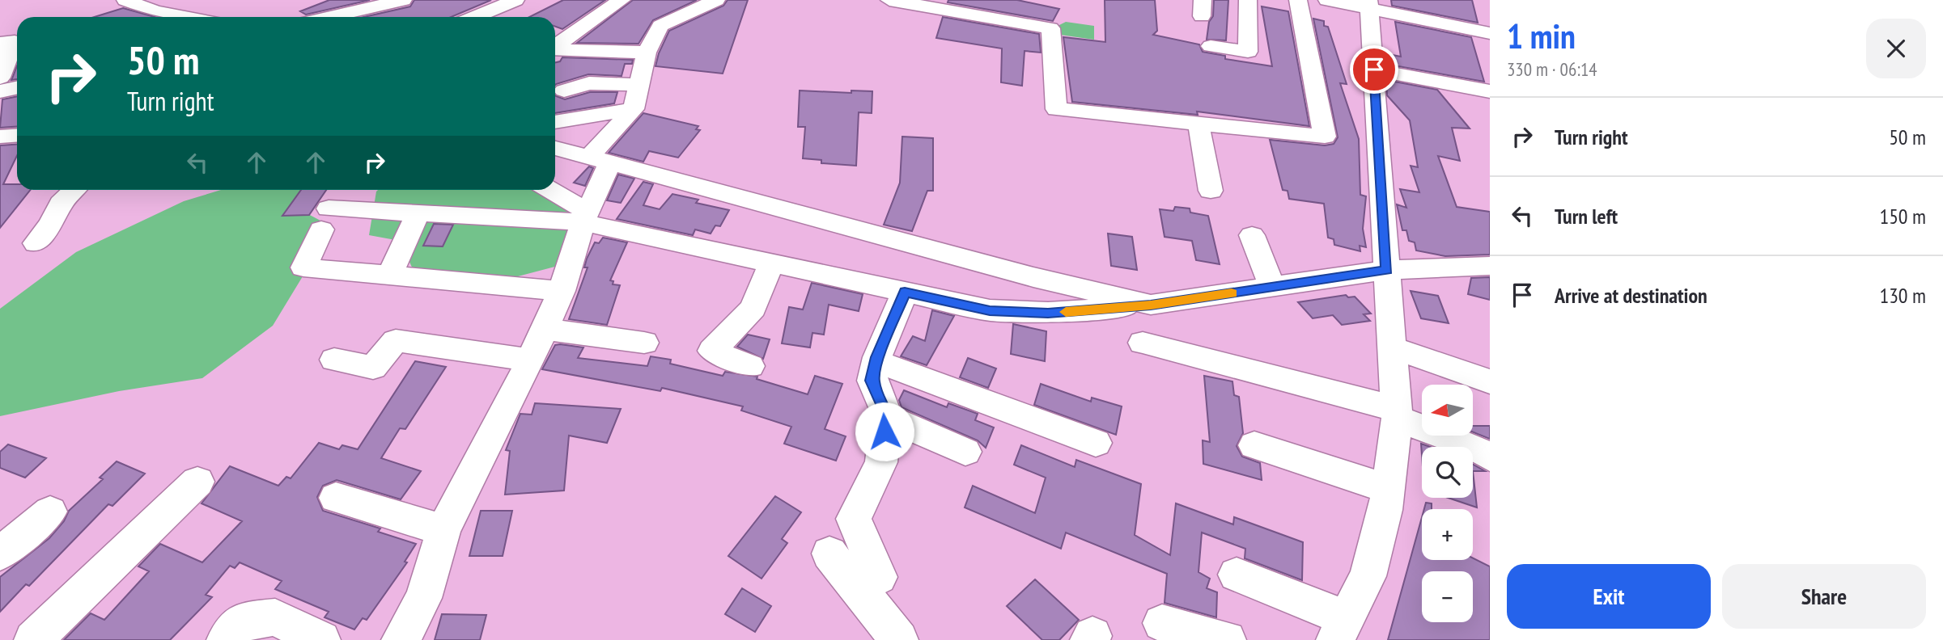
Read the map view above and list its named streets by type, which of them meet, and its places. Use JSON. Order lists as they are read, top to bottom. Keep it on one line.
{"north":"left","page":{"heading":["1 min","330 m · 06:14"],"turn":["50 m","Turn right"],"list":[{"name":"Turn right","value":"50 m"},{"name":"Turn left","value":"150 m"},{"name":"Arrive at destination","value":"130 m"}],"map_buttons":["+","−"],"buttons":["Exit","Share"]}}
